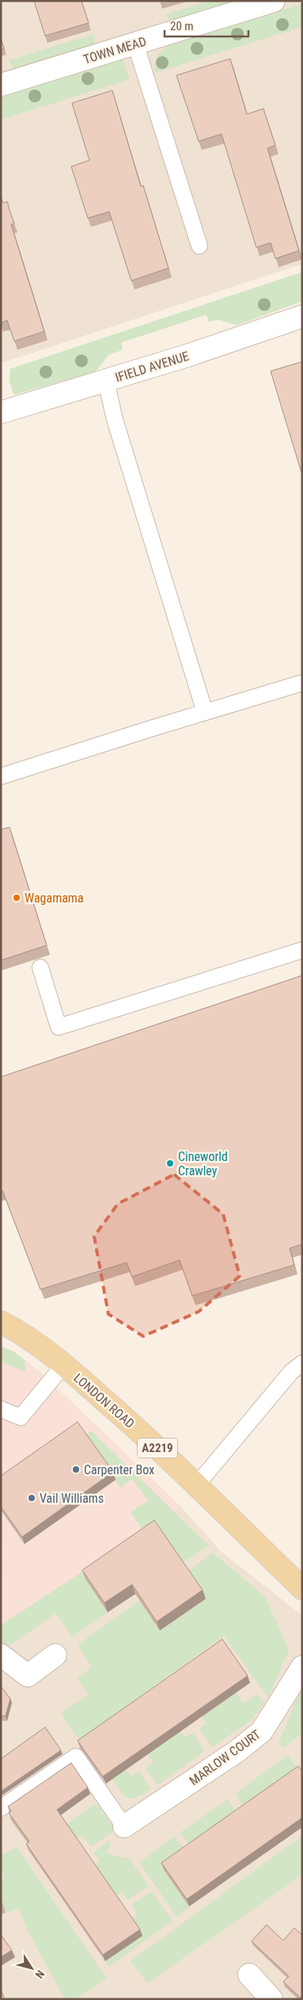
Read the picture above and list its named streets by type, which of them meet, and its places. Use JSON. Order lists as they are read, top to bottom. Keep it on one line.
{"streets":{"main road":["LONDON ROAD","A2219"],"street":["TOWN MEAD","IFIELD AVENUE","MARLOW COURT"]},"places":["Wagamama","Cineworld Crawley","Carpenter Box","Vail Williams"],"scale_bar":"20 m","north":"bottom right"}
